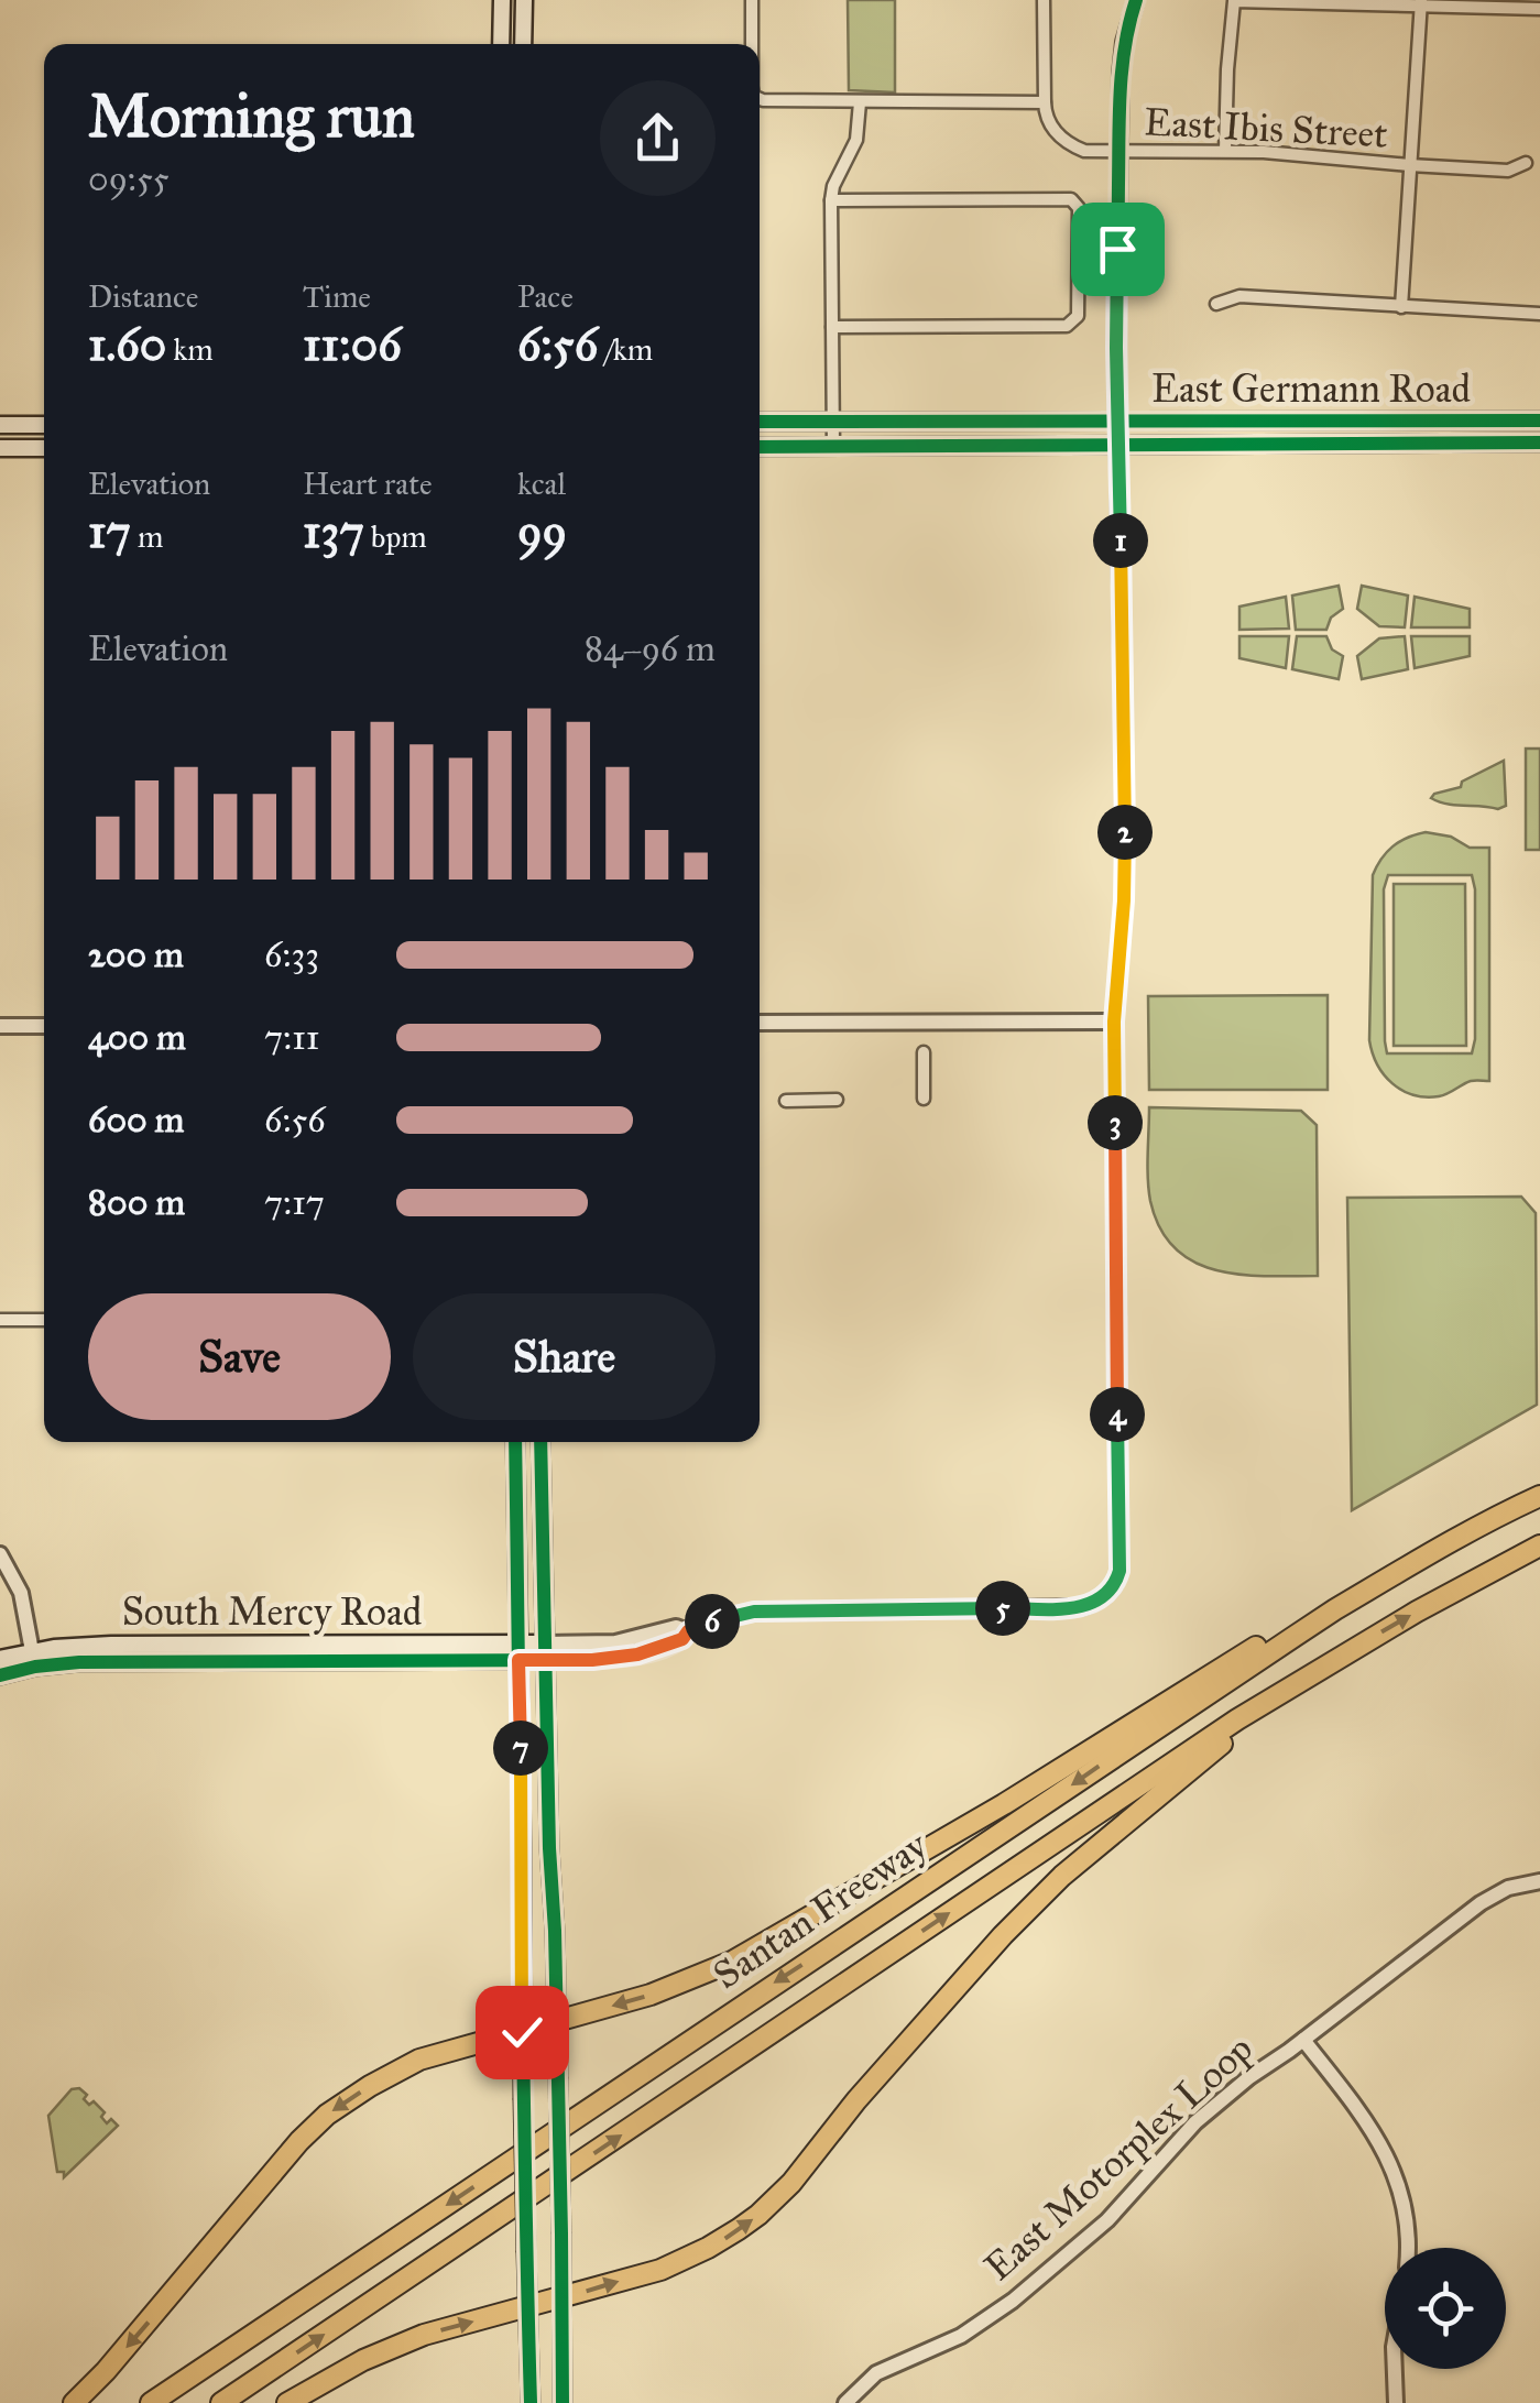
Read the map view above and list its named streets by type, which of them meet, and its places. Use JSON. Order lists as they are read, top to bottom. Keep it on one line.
{"streets":{"highway":["Santan Freeway"],"main road":["East Germann Road","South Mercy Road"],"street":["East Ibis Street","East Motorplex Loop"]},"page":{"heading":["Morning run","09:55"],"stats":[["Distance","1.60 km"],["Time","11:06"],["Pace","6:56 /km"],["Elevation","17 m"],["Heart rate","137 bpm"],["kcal","99"]],"pins":["1","2","3","4","5","6","7"],"chart":["Elevation","84–96 m"],"list":[{"name":"200 m","note":"6:33"},{"name":"400 m","note":"7:11"},{"name":"600 m","note":"6:56"},{"name":"800 m","note":"7:17"}],"buttons":["Save","Share"]}}
